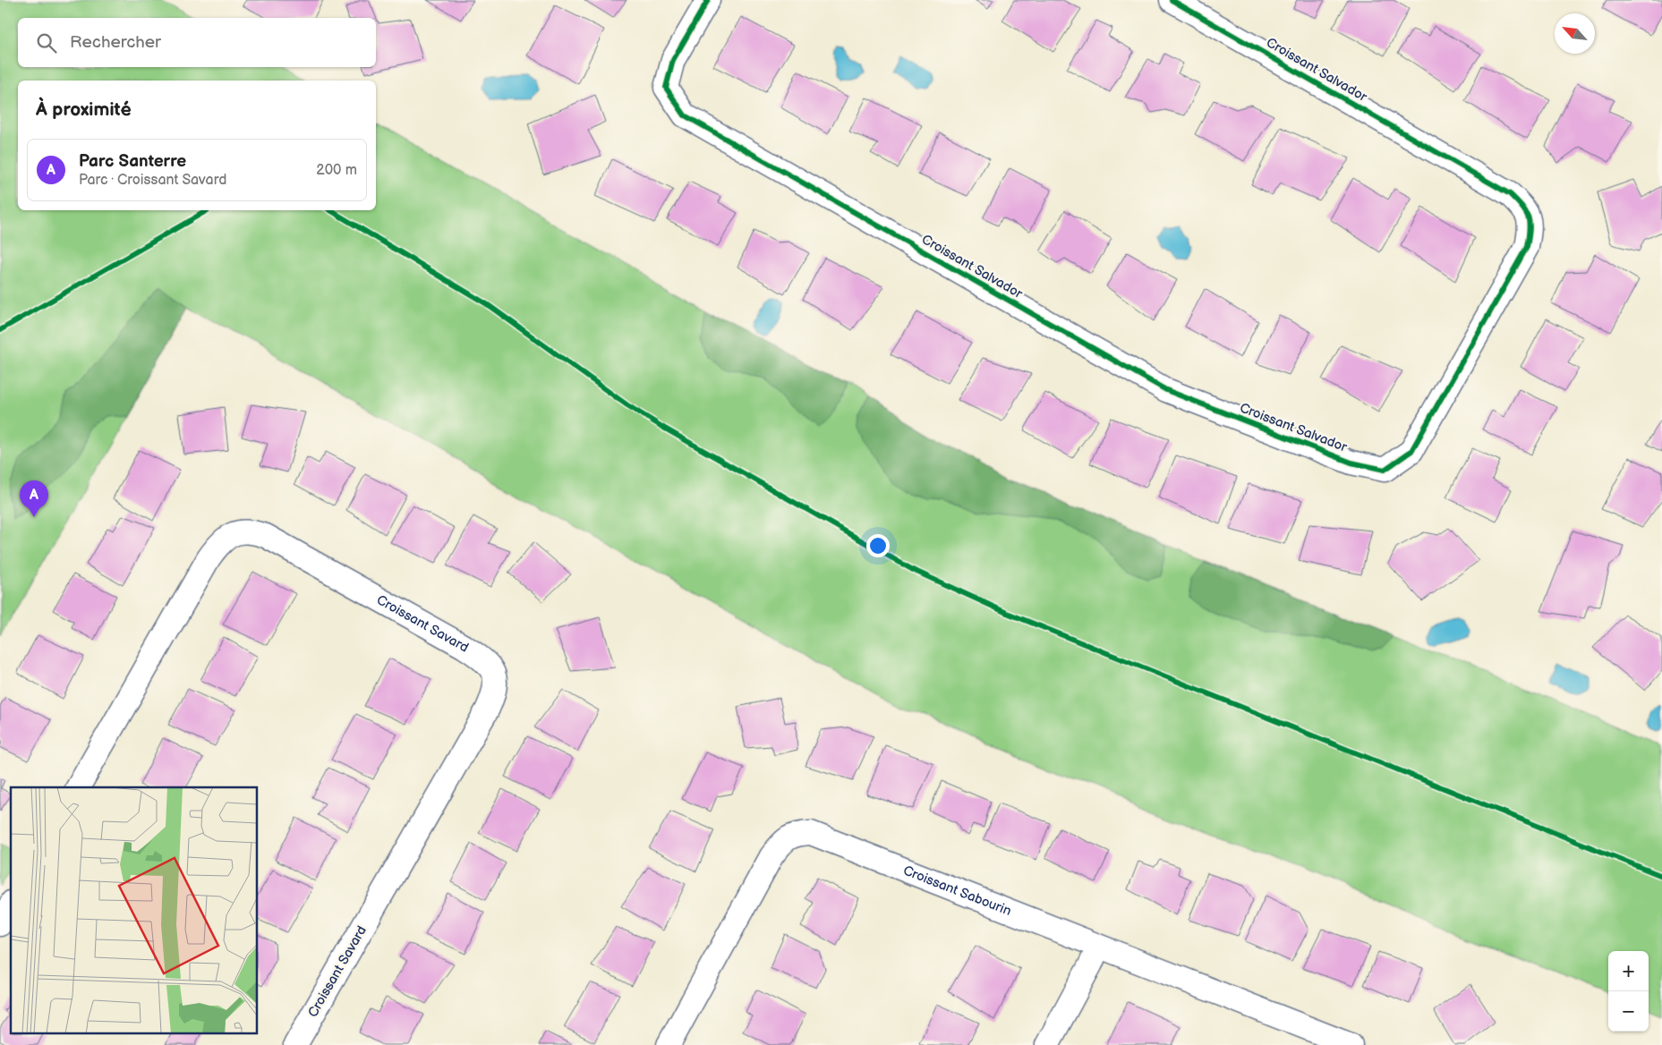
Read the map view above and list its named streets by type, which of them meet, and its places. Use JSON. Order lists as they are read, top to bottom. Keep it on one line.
{"streets":{"street":["Croissant Salvador","Croissant Savard","Croissant Sabourin"]},"north":"top left","page":{"search":"Rechercher","heading":"À proximité","list":[{"mark":"A","name":"Parc Santerre","note":"Parc · Croissant Savard","value":"200 m"}],"pins":"A","map_buttons":["+","−"]}}
